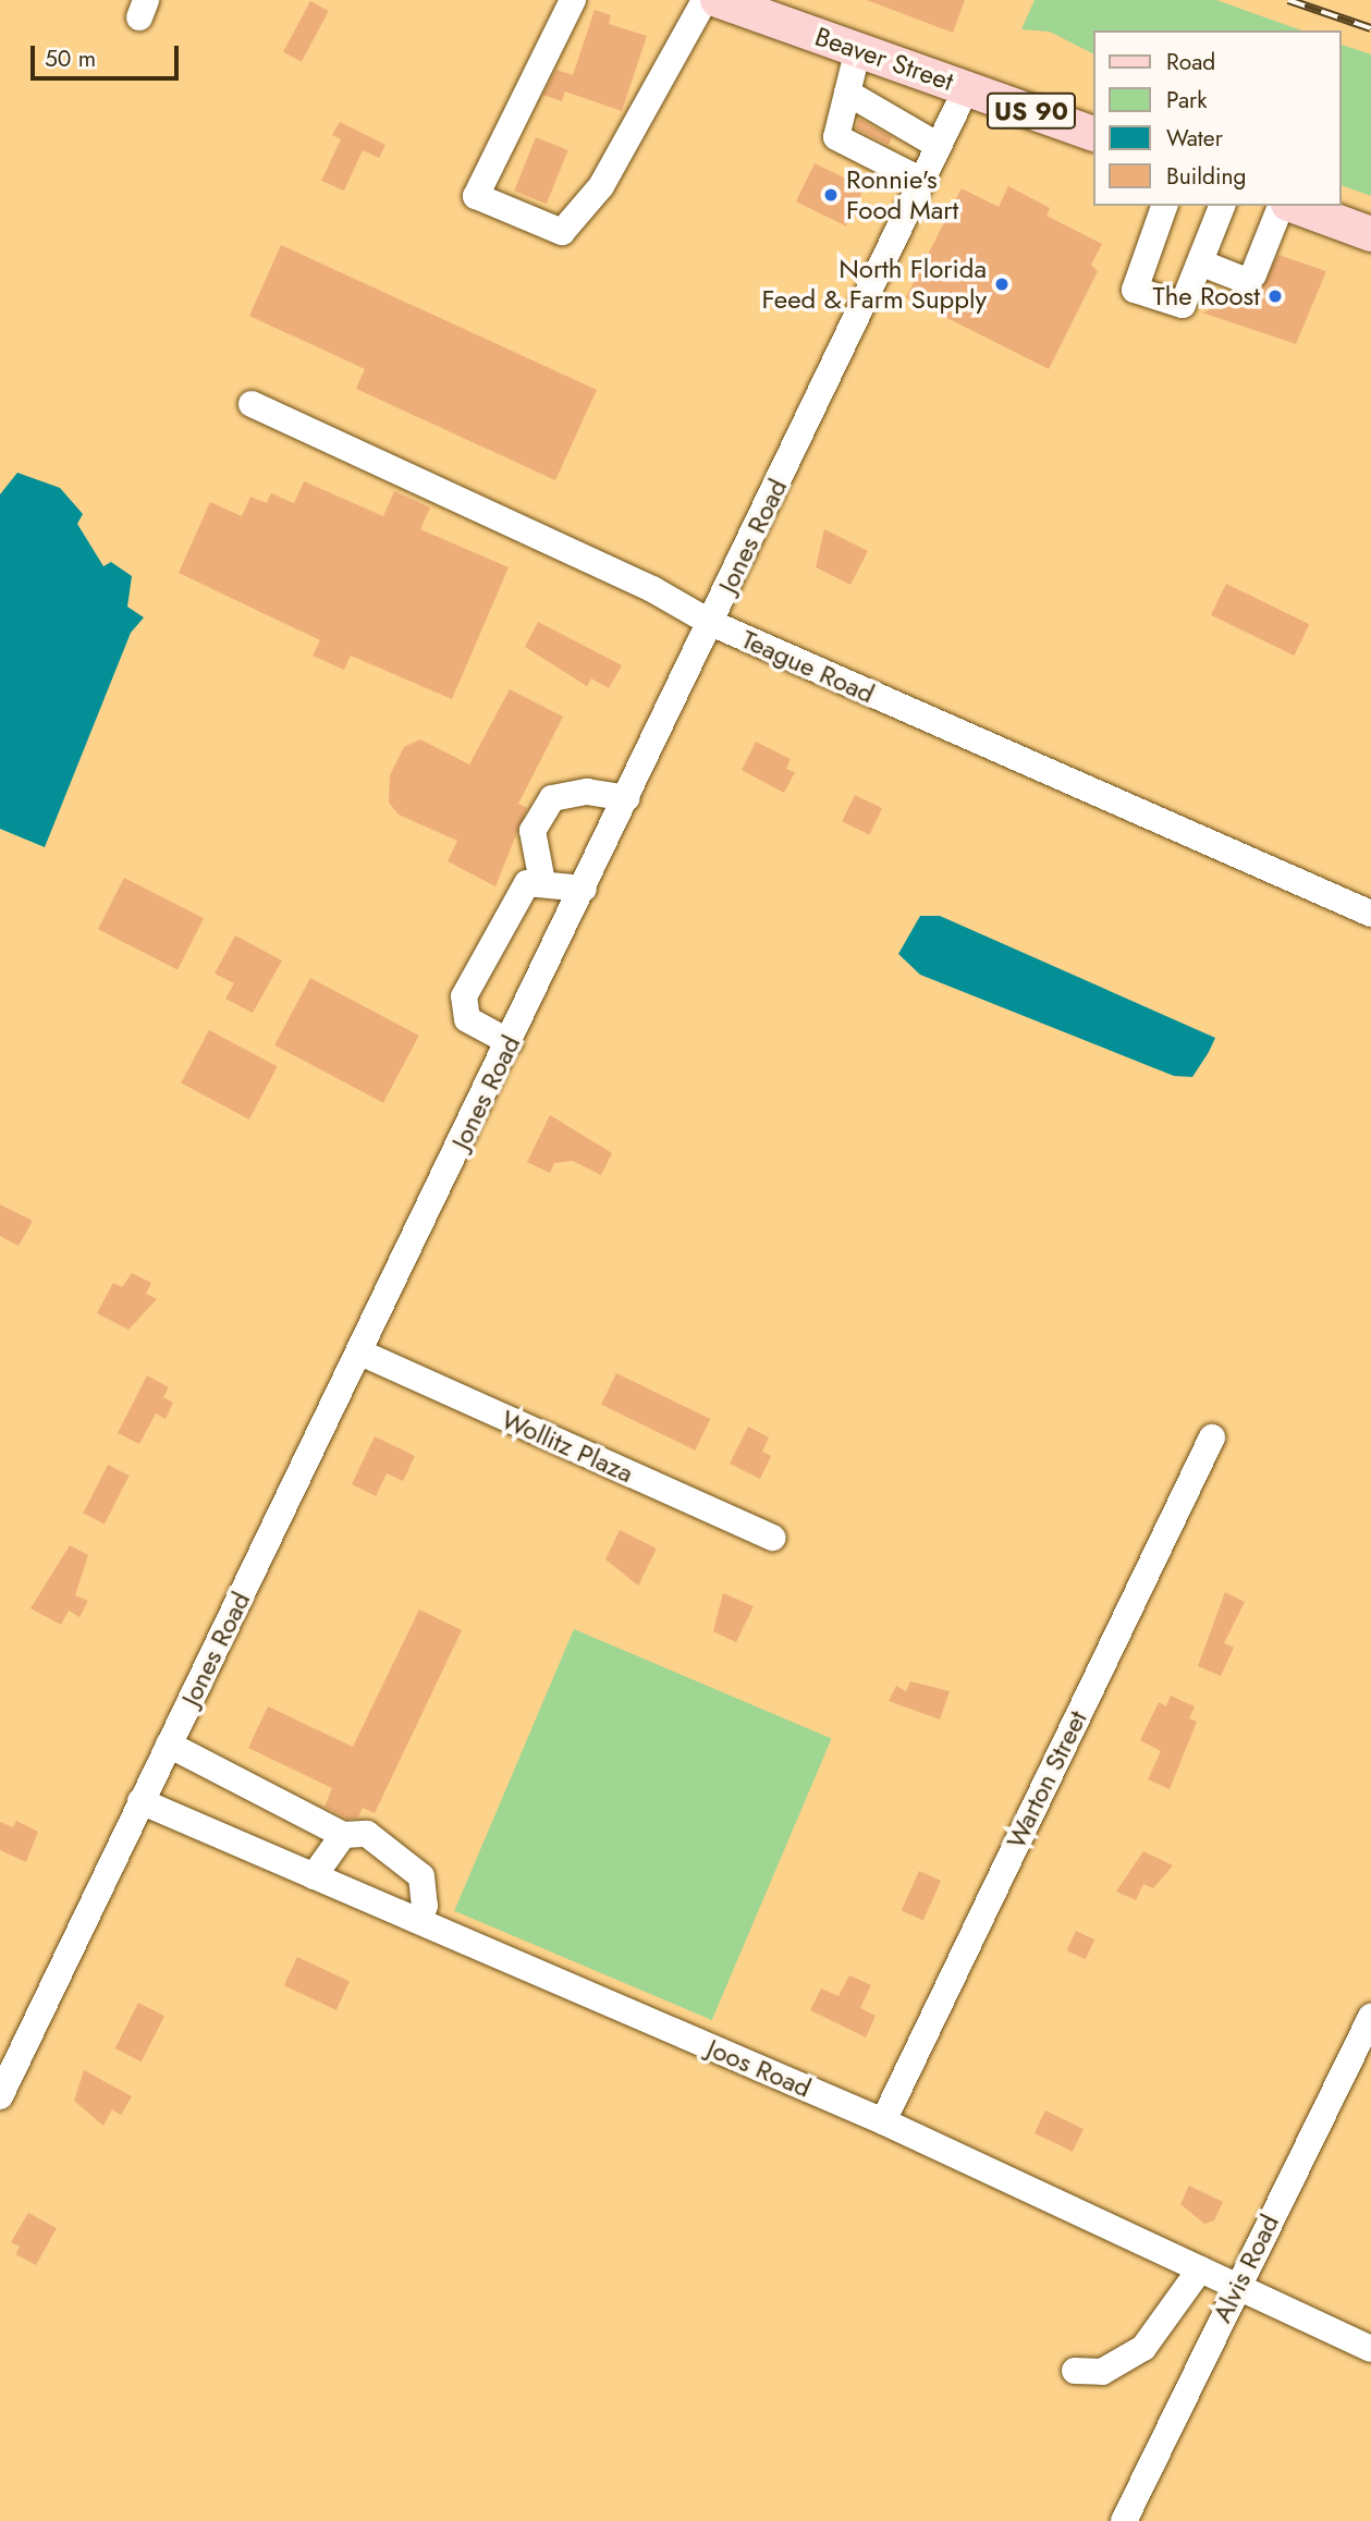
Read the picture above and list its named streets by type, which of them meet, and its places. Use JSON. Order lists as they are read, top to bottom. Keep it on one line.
{"streets":{"main road":["Beaver Street","US 90"],"street":["Jones Road","Teague Road","Wollitz Plaza","Warton Street","Joos Road","Alvis Road"]},"crossings":[["Beaver Street","Jones Road"],["Jones Road","Teague Road"],["Jones Road","Wollitz Plaza"],["Jones Road","Joos Road"],["Warton Street","Joos Road"],["Joos Road","Alvis Road"]],"places":["Ronnie's Food Mart","North Florida Feed & Farm Supply","The Roost"],"legend":["Road","Park","Water","Building"],"scale_bar":"50 m"}
